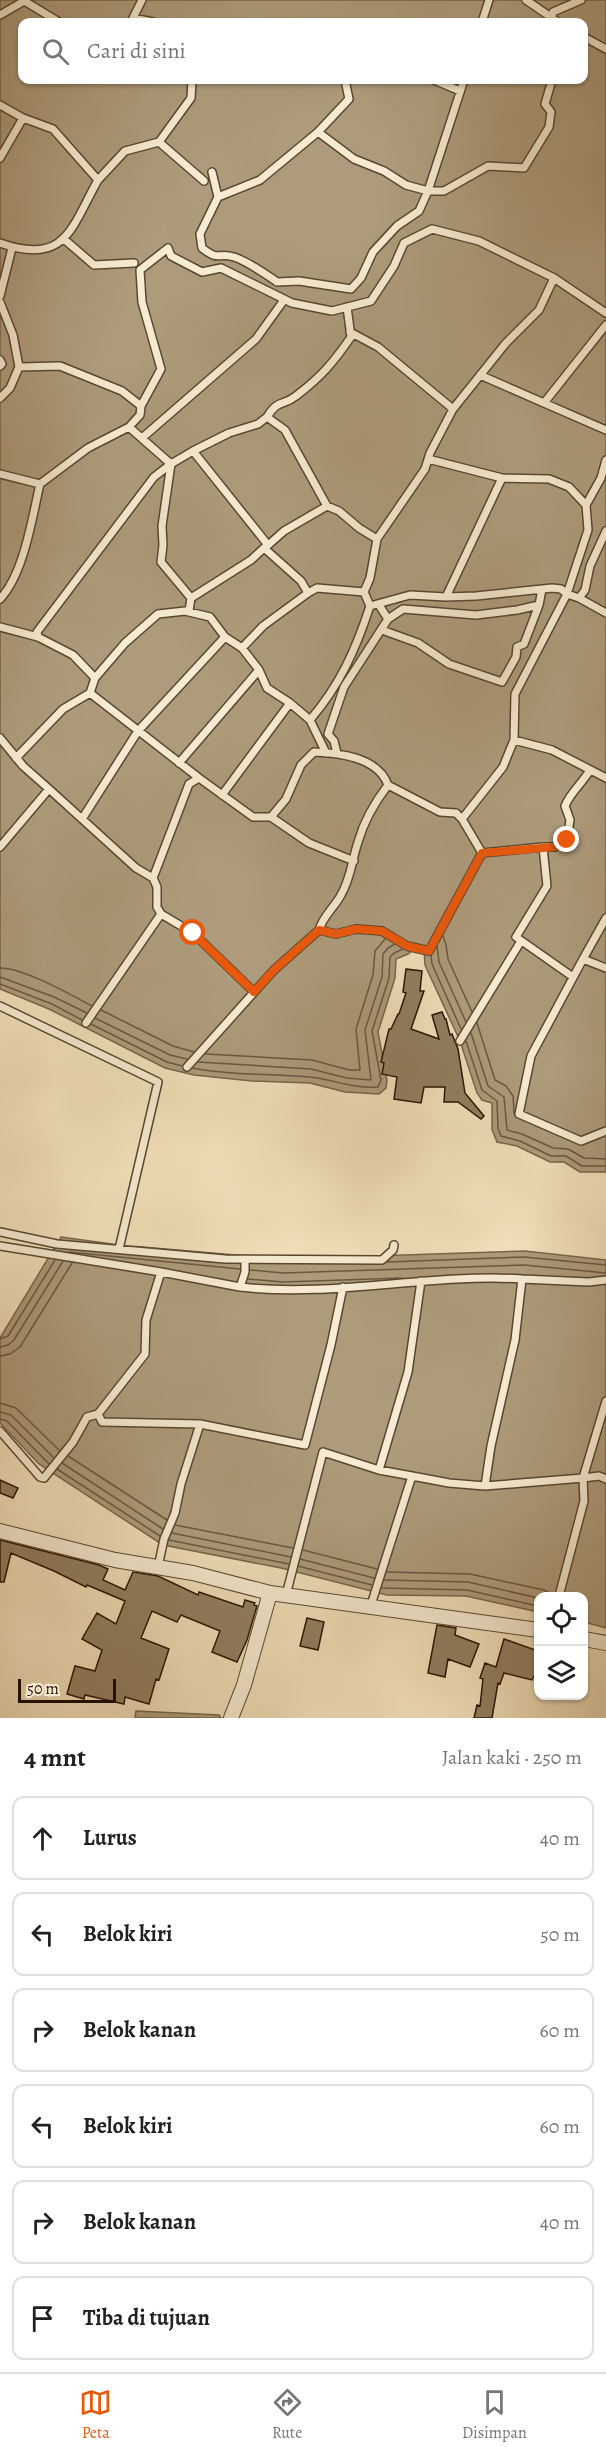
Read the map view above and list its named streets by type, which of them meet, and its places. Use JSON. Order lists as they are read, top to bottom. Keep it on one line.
{"scale_bar":"50 m","page":{"search":"Cari di sini","scale":"50 m","heading":["4 mnt","Jalan kaki · 250 m"],"list":[["Lurus","40 m"],["Belok kiri","50 m"],["Belok kanan","60 m"],["Belok kiri","60 m"],["Belok kanan","40 m"],"Tiba di tujuan"],"nav":["Peta","Rute","Disimpan"]}}
